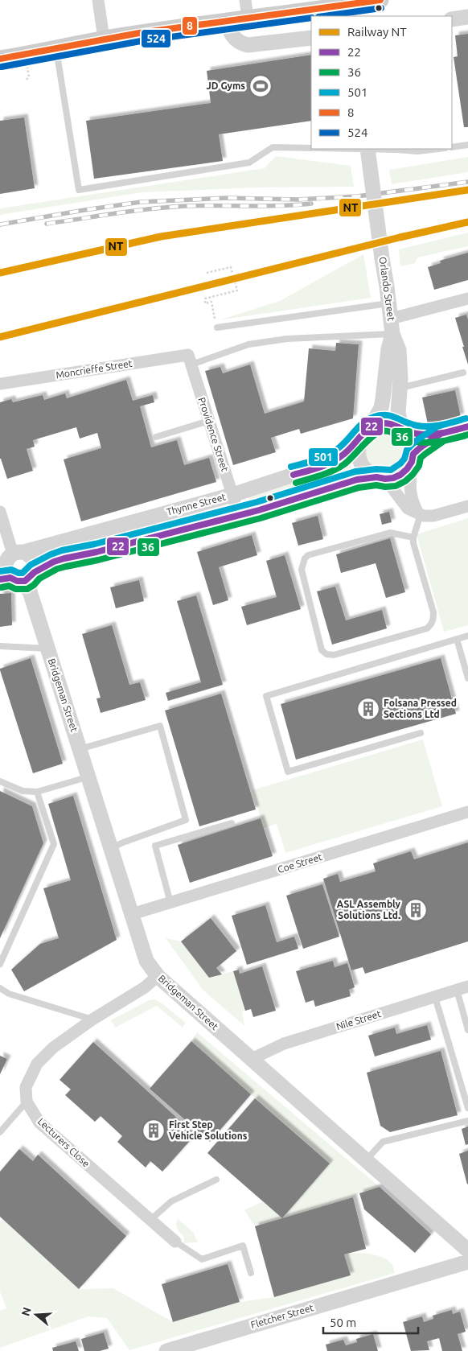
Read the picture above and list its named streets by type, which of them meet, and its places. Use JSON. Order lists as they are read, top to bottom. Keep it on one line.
{"streets":{"street":["Orlando Street","Moncrieffe Street","Providence Street","Thynne Street","Bridgeman Street","Coe Street","Nile Street","Lecturers Close","Fletcher Street"]},"crossings":[["Orlando Street","Thynne Street"],["Moncrieffe Street","Providence Street"],["Providence Street","Thynne Street"],["Thynne Street","Bridgeman Street"],["Bridgeman Street","Coe Street"],["Bridgeman Street","Nile Street"]],"places":{"sports":["JD Gyms"],"building":["Folsana Pressed Sections Ltd","ASL Assembly Solutions Ltd.","First Step Vehicle Solutions"]},"lines":["transit line 8","transit line 524","rail line NT","transit line 501","transit line 22","transit line 36"],"legend":["Railway NT","22","36","501","8","524"],"scale_bar":"50 m","north":"left"}
